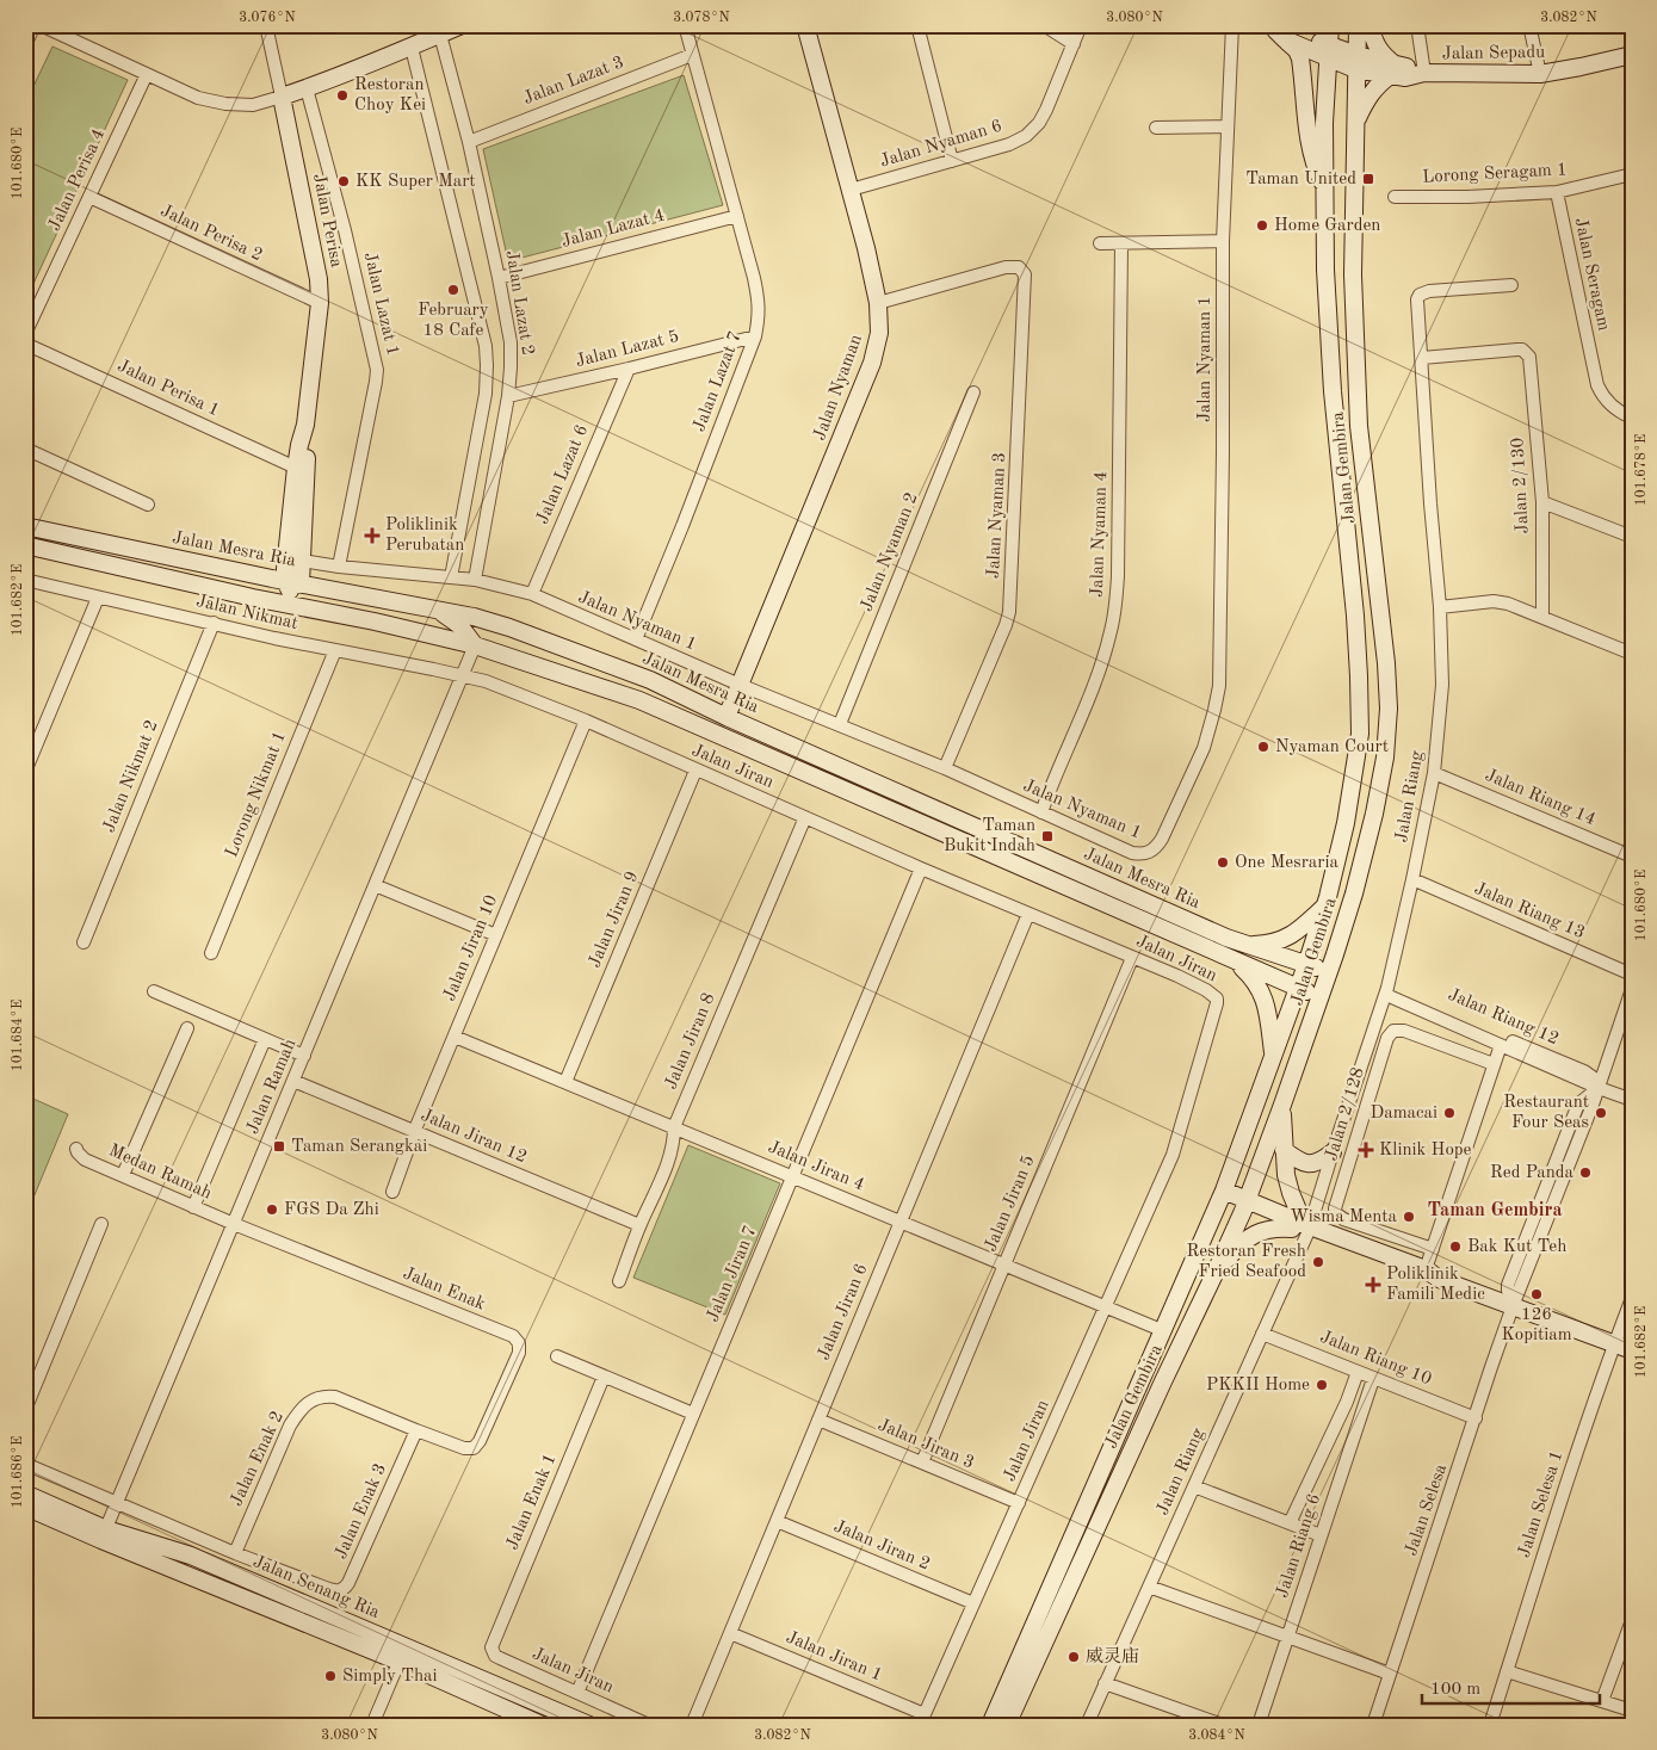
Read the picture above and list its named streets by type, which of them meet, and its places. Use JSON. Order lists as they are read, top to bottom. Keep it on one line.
{"streets":{"main road":["Jalan Sepadu","Jalan Perisa","Jalan Nyaman","Jalan Gembira","Jalan Mesra Ria","Jalan Senang Ria"],"street":["Jalan Lazat 3","Jalan Nyaman 6","Lorong Seragam 1","Jalan Perisa 4","Jalan Lazat 4","Jalan Perisa 2","Jalan Seragam","Jalan Lazat 2","Jalan Lazat 1","Jalan Lazat 5","Jalan Nyaman 1","Jalan Lazat 7","Jalan Perisa 1","Jalan Lazat 6","Jalan 2/130","Jalan Nyaman 3","Jalan Nyaman 4","Jalan Nyaman 2","Jalan Nikmat","Jalan Jiran","Jalan Nikmat 2","Lorong Nikmat 1","Jalan Riang","Jalan Riang 14","Jalan Riang 13","Jalan Jiran 9","Jalan Jiran 10","Jalan Riang 12","Jalan Jiran 8","Jalan Ramah","Jalan 2/128","Jalan Jiran 12","Jalan Jiran 4","Medan Ramah","Jalan Jiran 5","Jalan Jiran 7","Jalan Enak","Jalan Jiran 6","Jalan Riang 10","Jalan Jiran 3","Jalan Enak 2","Jalan Enak 1","Jalan Selesa 1","Jalan Selesa","Jalan Enak 3","Jalan Jiran 2","Jalan Riang 6","Jalan Jiran 1"]},"crossings":[["Jalan Sepadu","Jalan Gembira"],["Jalan Lazat 3","Jalan Lazat 2"],["Jalan Lazat 3","Jalan Lazat 7"],["Jalan Nyaman 6","Jalan Nyaman"],["Lorong Seragam 1","Jalan Seragam"],["Jalan Perisa 4","Jalan Perisa 2"],["Jalan Perisa","Jalan Perisa 2"],["Jalan Perisa","Jalan Nyaman 1"],["Jalan Perisa","Jalan Perisa 1"],["Jalan Perisa","Jalan Mesra Ria"],["Jalan Lazat 4","Jalan Lazat 2"],["Jalan Lazat 4","Jalan Lazat 7"],["Jalan Lazat 2","Jalan Lazat 5"],["Jalan Lazat 2","Jalan Nyaman 1"],["Jalan Lazat 1","Jalan Nyaman 1"],["Jalan Lazat 5","Jalan Lazat 7"],["Jalan Lazat 5","Jalan Lazat 6"],["Jalan Nyaman 1","Jalan Lazat 7"],["Jalan Nyaman 1","Jalan Nyaman"],["Jalan Nyaman 1","Jalan Lazat 6"],["Jalan Nyaman 1","Jalan Nyaman 3"],["Jalan Nyaman 1","Jalan Nyaman 4"],["Jalan Nyaman 1","Jalan Nyaman 2"],["Jalan Nyaman","Jalan Nyaman 3"],["Jalan Nyaman","Jalan Mesra Ria"],["Jalan Gembira","Jalan Mesra Ria"],["Jalan Gembira","Jalan Jiran 4"],["Jalan 2/130","Jalan Riang"],["Jalan Mesra Ria","Jalan Ramah"],["Jalan Nikmat","Jalan Jiran"],["Jalan Nikmat","Jalan Nikmat 2"],["Jalan Nikmat","Lorong Nikmat 1"],["Jalan Nikmat","Jalan Ramah"],["Jalan Jiran","Jalan Jiran 9"],["Jalan Jiran","Jalan Jiran 10"],["Jalan Jiran","Jalan Jiran 8"],["Jalan Jiran","Jalan Ramah"],["Jalan Jiran","Jalan Jiran 4"],["Jalan Jiran","Jalan Jiran 5"],["Jalan Jiran","Jalan Jiran 7"],["Jalan Jiran","Jalan Jiran 6"],["Jalan Jiran","Jalan Jiran 3"],["Jalan Jiran","Jalan Enak 1"],["Jalan Jiran","Jalan Jiran 2"],["Jalan Jiran","Jalan Jiran 1"],["Jalan Riang","Jalan Riang 14"],["Jalan Riang","Jalan Riang 13"],["Jalan Riang","Jalan Riang 12"],["Jalan Riang","Jalan Riang 10"],["Jalan Jiran 9","Jalan Jiran 4"],["Jalan Jiran 10","Jalan Jiran 12"],["Jalan Jiran 10","Jalan Jiran 4"],["Jalan Riang 12","Jalan Selesa"],["Jalan Jiran 8","Jalan Jiran 12"],["Jalan Jiran 8","Jalan Jiran 4"],["Jalan Ramah","Jalan Jiran 12"],["Jalan Ramah","Medan Ramah"],["Jalan Ramah","Jalan Enak"],["Jalan Ramah","Jalan Senang Ria"],["Jalan Jiran 4","Jalan Jiran 5"],["Jalan Jiran 4","Jalan Jiran 7"],["Jalan Jiran 4","Jalan Jiran 6"],["Medan Ramah","Jalan Enak"],["Jalan Jiran 5","Jalan Jiran 3"],["Jalan Enak","Jalan Enak 2"],["Jalan Jiran 6","Jalan Jiran 3"],["Jalan Jiran 6","Jalan Jiran 2"],["Jalan Jiran 6","Jalan Jiran 1"],["Jalan Riang 10","Jalan Selesa"],["Jalan Riang 10","Jalan Riang 6"],["Jalan Enak 2","Jalan Enak 3"]],"districts":["Taman Gembira"],"places":{"other":["Restoran Choy Kei","KK Super Mart","Home Garden","February 18 Cafe","Nyaman Court","One Mesraria","Damacai","Restaurant Four Seas","Red Panda","FGS Da Zhi","Wisma Menta","Bak Kut Teh","Restoran Fresh Fried Seafood","126 Kopitiam","PKKII Home","威灵庙","Simply Thai"],"transit":["Taman United","Taman Bukit Indah","Taman Serangkai"],"health":["Poliklinik Perubatan","Klinik Hope","Poliklinik Famili Medic"]},"scale_bar":"100 m","coordinates":["3.076°N","3.078°N","3.080°N","3.082°N","101.680°E","101.678°E","101.682°E","101.684°E","101.686°E","3.084°N"]}
